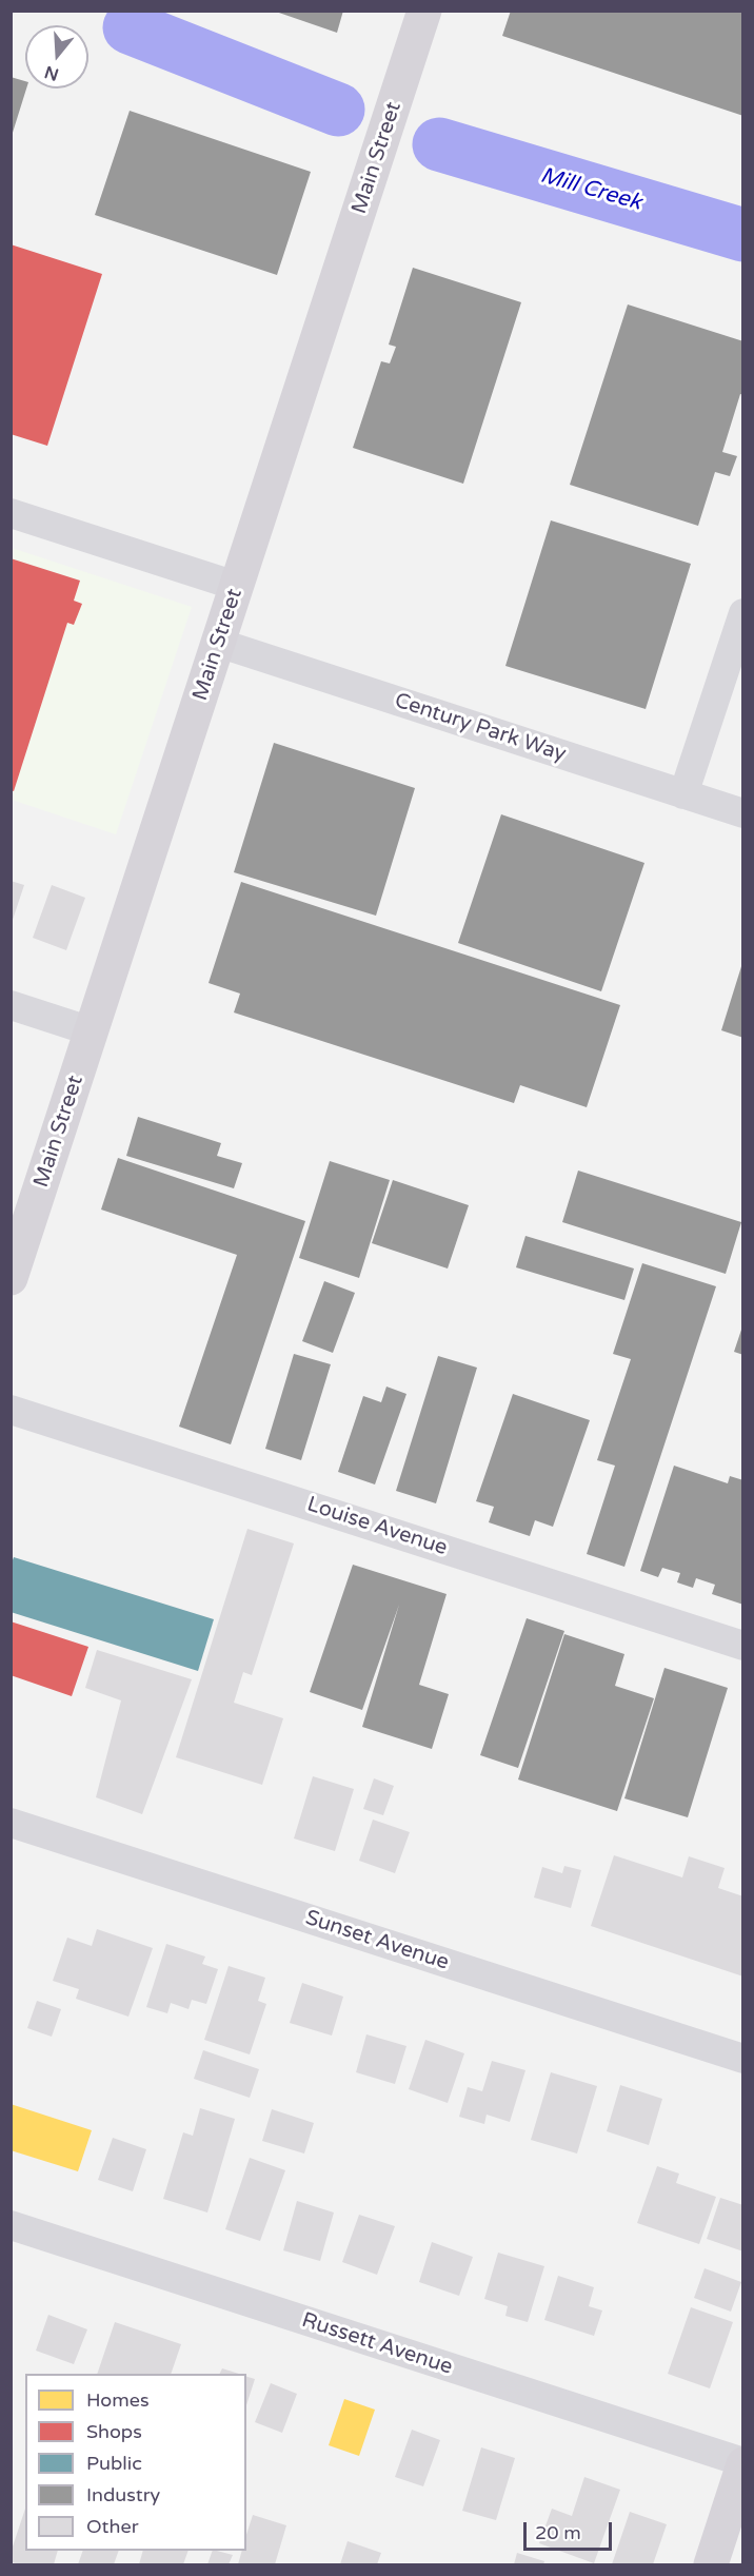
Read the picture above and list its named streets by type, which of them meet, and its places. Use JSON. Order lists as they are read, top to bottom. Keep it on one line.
{"streets":{"street":["Main Street","Century Park Way","Louise Avenue","Sunset Avenue","Russett Avenue"]},"crossings":[["Main Street","Century Park Way"]],"water":["Mill Creek"],"legend":["Homes","Shops","Public","Industry","Other"],"scale_bar":"20 m","north":"bottom"}
